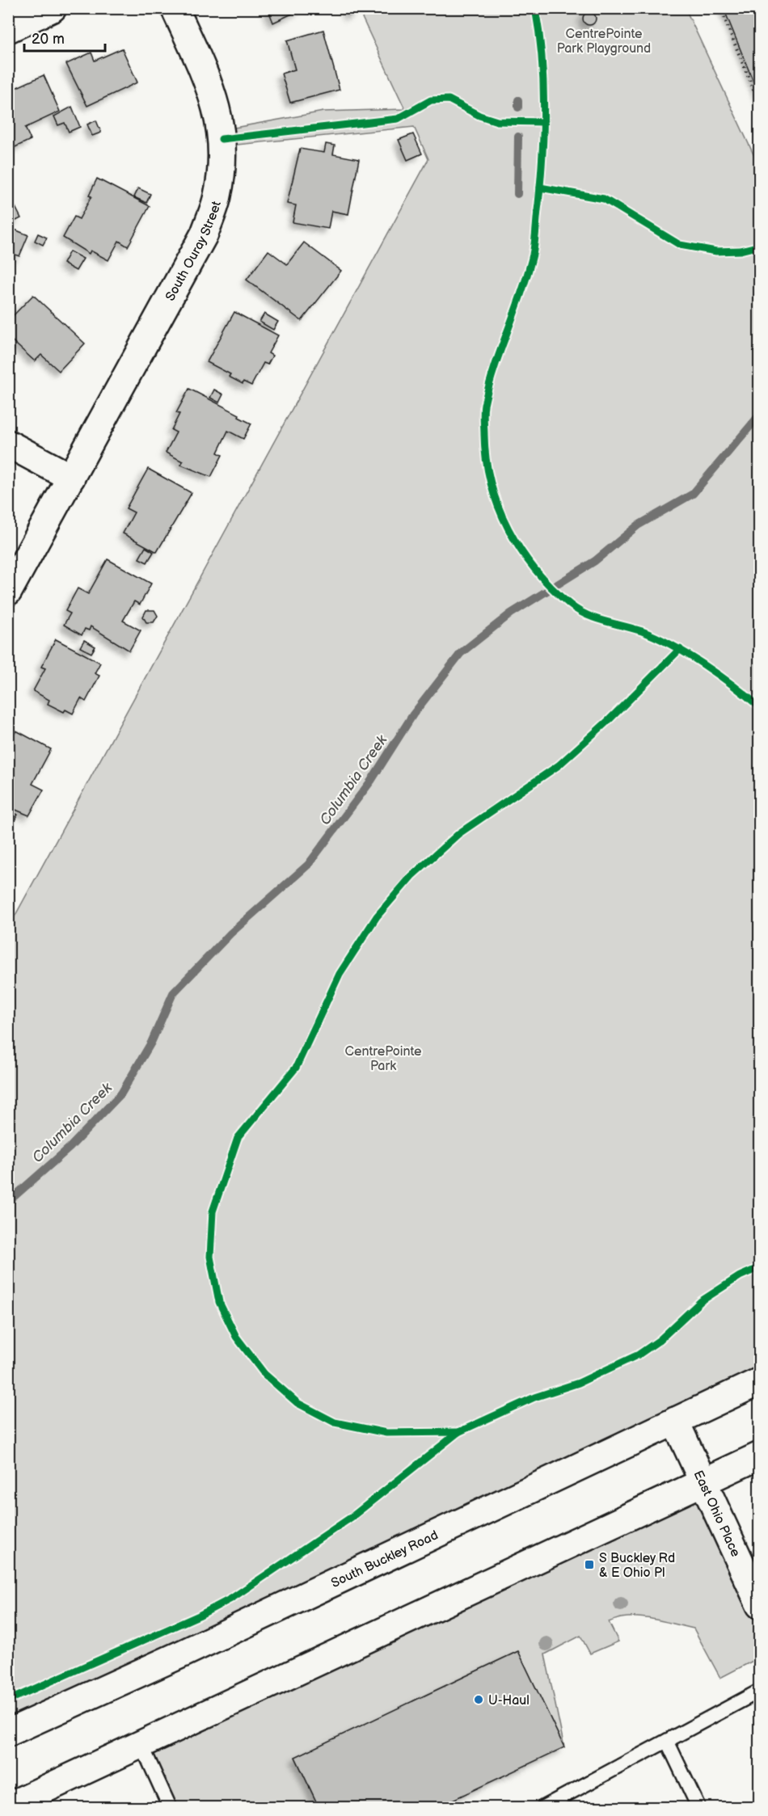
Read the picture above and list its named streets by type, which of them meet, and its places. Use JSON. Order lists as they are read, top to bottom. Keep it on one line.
{"streets":{"main road":["South Ouray Street","East Ohio Place","South Buckley Road"]},"crossings":[["East Ohio Place","South Buckley Road"]],"water":["Columbia Creek"],"parks":["CentrePointe Park Playground","CentrePointe Park"],"places":{"transit":["S Buckley Rd & E Ohio Pl"],"other":["U-Haul"]},"scale_bar":"20 m"}
